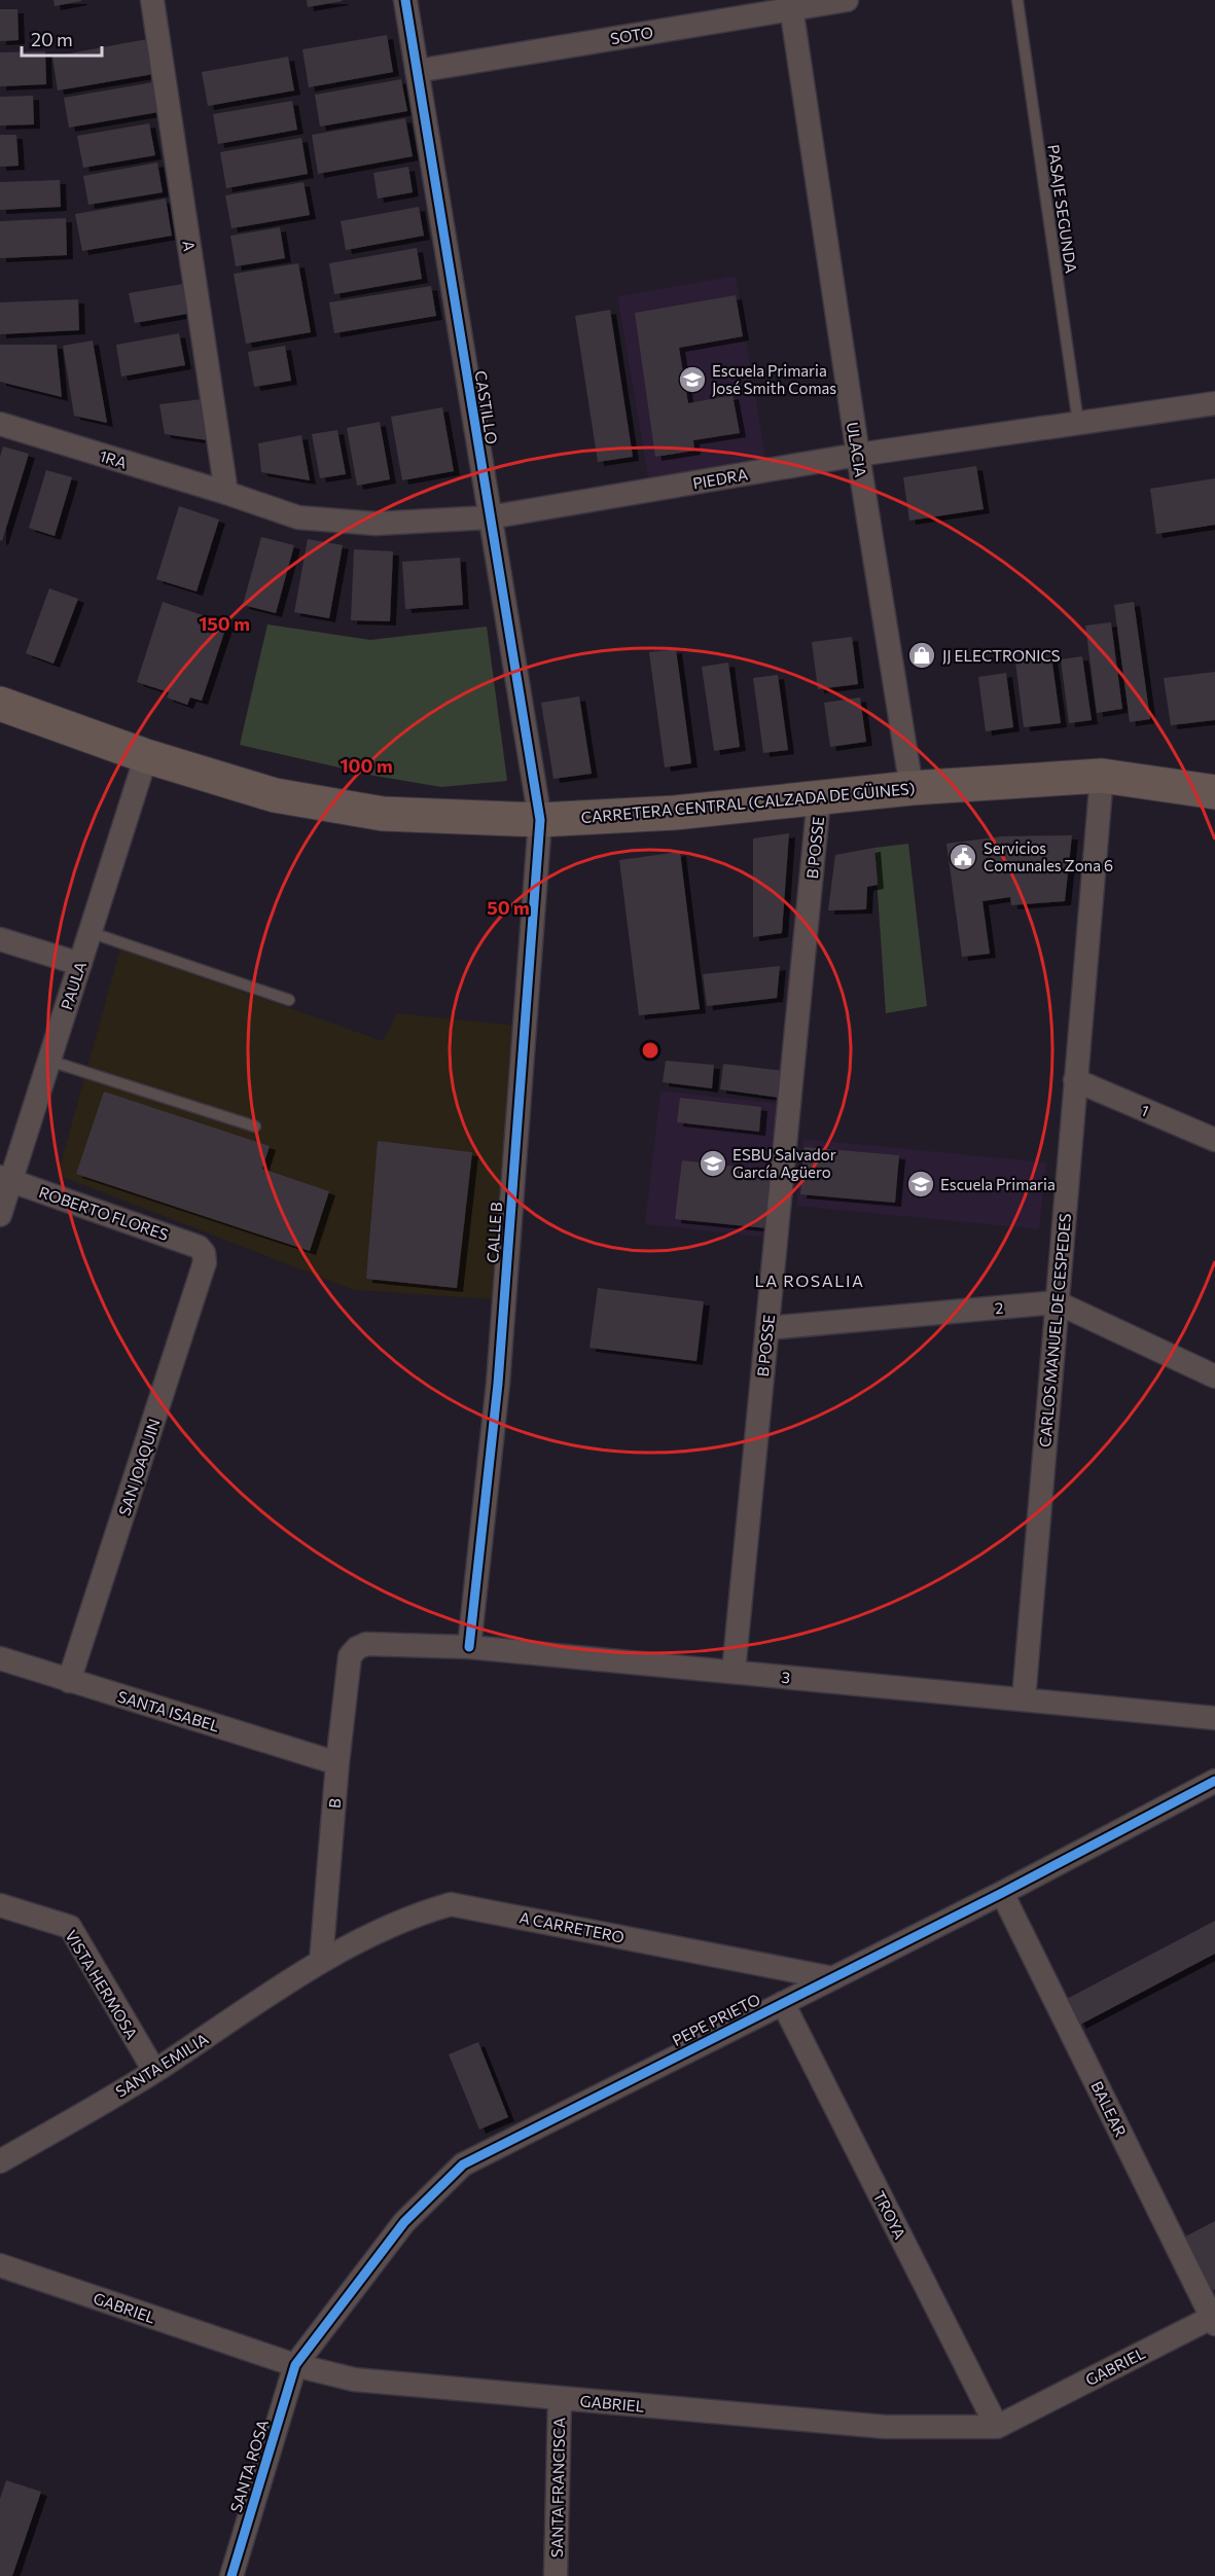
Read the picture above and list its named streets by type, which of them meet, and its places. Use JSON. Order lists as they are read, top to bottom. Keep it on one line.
{"streets":{"main road":["CARRETERA CENTRAL (CALZADA DE GÜINES)"],"street":["SOTO","A","CASTILLO","ULACIA","1RA","PIEDRA","B POSSE","PAULA","1","ROBERTO FLORES","CALLE B","2","CARLOS MANUEL DE CESPEDES","SAN JOAQUIN","3","SANTA ISABEL","B","A CARRETERO","VISTA HERMOSA","PEPE PRIETO","SANTA EMILIA","BALEAR","TROYA","GABRIEL","SANTA ROSA","SANTA FRANCISCA"],"lane":["PASAJE SEGUNDA"]},"crossings":[["SOTO","CASTILLO"],["SOTO","ULACIA"],["PASAJE SEGUNDA","PIEDRA"],["A","1RA"],["A","PIEDRA"],["CASTILLO","PIEDRA"],["CASTILLO","CARRETERA CENTRAL (CALZADA DE GÜINES)"],["CASTILLO","CALLE B"],["ULACIA","PIEDRA"],["ULACIA","CARRETERA CENTRAL (CALZADA DE GÜINES)"],["1RA","PIEDRA"],["CARRETERA CENTRAL (CALZADA DE GÜINES)","B POSSE"],["CARRETERA CENTRAL (CALZADA DE GÜINES)","PAULA"],["CARRETERA CENTRAL (CALZADA DE GÜINES)","CALLE B"],["CARRETERA CENTRAL (CALZADA DE GÜINES)","CARLOS MANUEL DE CESPEDES"],["B POSSE","2"],["B POSSE","3"],["PAULA","ROBERTO FLORES"],["1","CARLOS MANUEL DE CESPEDES"],["ROBERTO FLORES","SAN JOAQUIN"],["CALLE B","3"],["2","CARLOS MANUEL DE CESPEDES"],["CARLOS MANUEL DE CESPEDES","3"],["SAN JOAQUIN","SANTA ISABEL"],["3","B"],["SANTA ISABEL","B"],["B","A CARRETERO"],["B","SANTA EMILIA"],["A CARRETERO","PEPE PRIETO"],["A CARRETERO","SANTA EMILIA"],["VISTA HERMOSA","SANTA EMILIA"],["PEPE PRIETO","BALEAR"],["PEPE PRIETO","TROYA"],["PEPE PRIETO","GABRIEL"],["PEPE PRIETO","SANTA ROSA"],["BALEAR","GABRIEL"],["TROYA","GABRIEL"],["GABRIEL","SANTA ROSA"],["GABRIEL","SANTA FRANCISCA"]],"districts":["LA ROSALIA"],"places":{"school or university":["Escuela Primaria José Smith Comas","ESBU Salvador García Agüero","Escuela Primaria"],"shop":["JJ ELECTRONICS"],"public building":["Servicios Comunales Zona 6"]},"scale_bar":"20 m","rings":["150 m","100 m","50 m"]}
